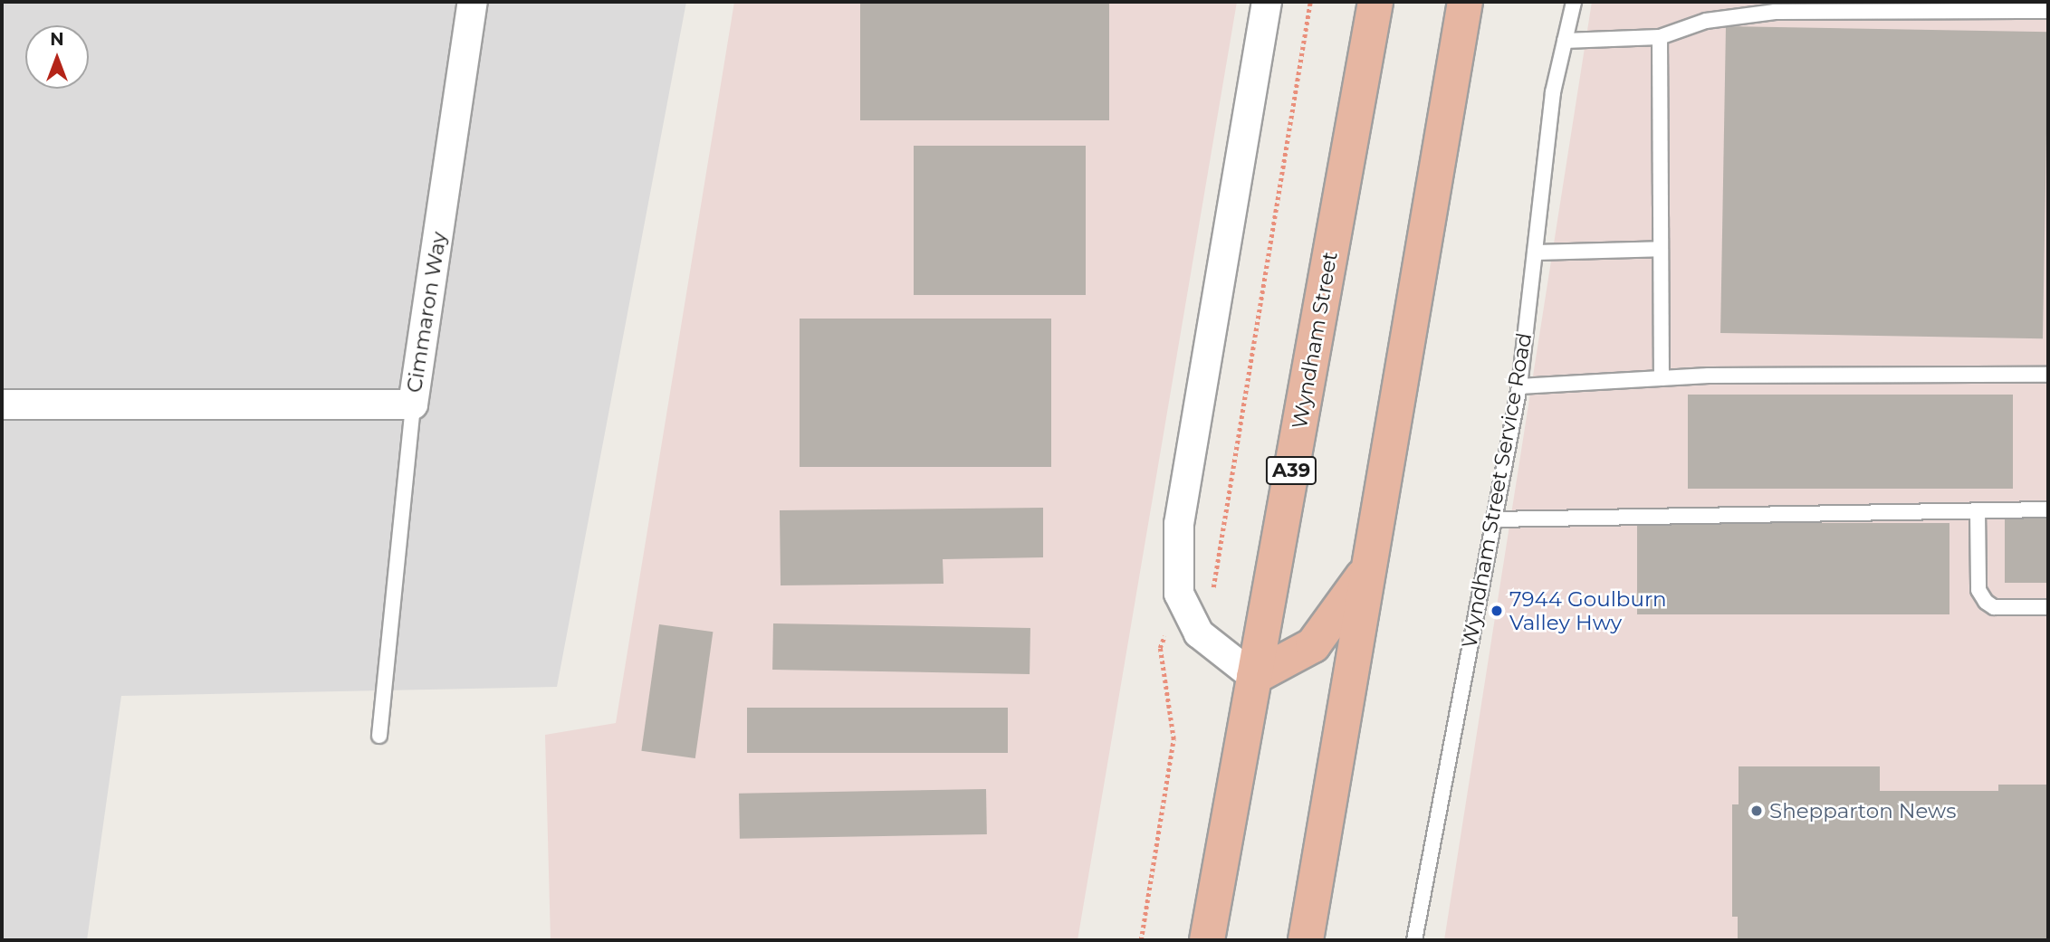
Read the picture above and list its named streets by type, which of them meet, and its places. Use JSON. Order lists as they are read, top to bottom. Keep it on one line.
{"streets":{"highway":["Wyndham Street","A39"],"street":["Cimmaron Way"],"lane":["Wyndham Street Service Road"]},"places":["7944 Goulburn Valley Hwy","Shepparton News"],"north":"top"}
